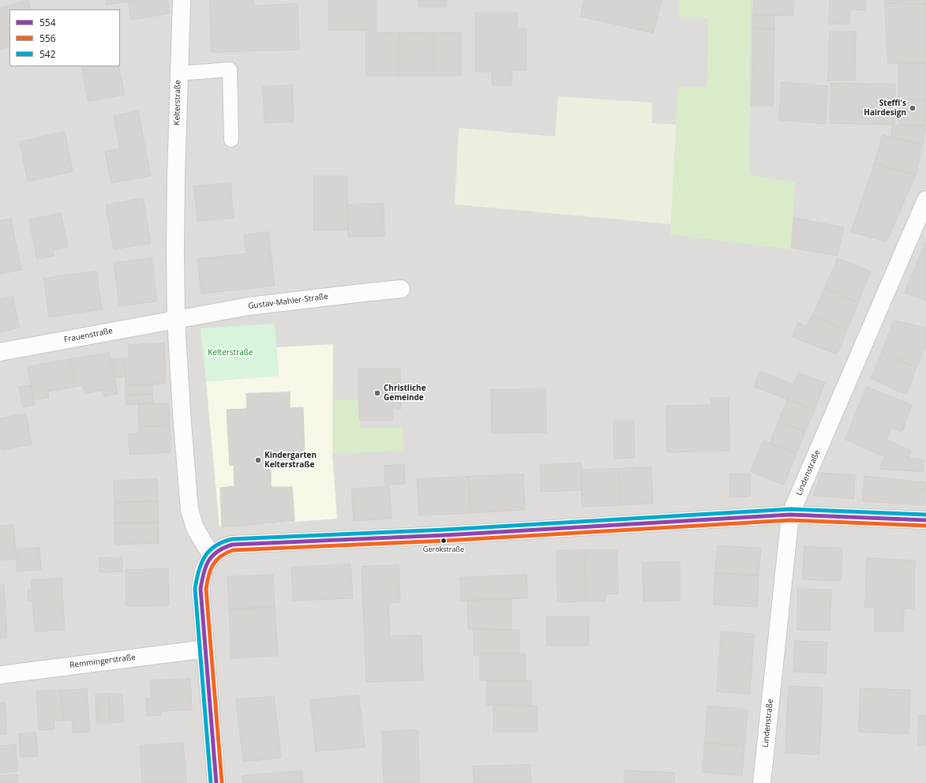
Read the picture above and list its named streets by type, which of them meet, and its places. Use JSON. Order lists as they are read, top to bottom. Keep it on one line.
{"streets":{"street":["Kelterstraße","Gustav-Mahler-Straße","Frauenstraße","Lindenstraße","Remmingerstraße"]},"crossings":[["Kelterstraße","Gustav-Mahler-Straße"],["Kelterstraße","Frauenstraße"],["Gustav-Mahler-Straße","Frauenstraße"]],"parks":["Kelterstraße"],"places":["Steffi's Hairdesign","Christliche Gemeinde","Kindergarten Kelterstraße","Gerokstraße"],"lines":["transit line 542","transit line 554","transit line 556"],"legend":["554","556","542"]}
